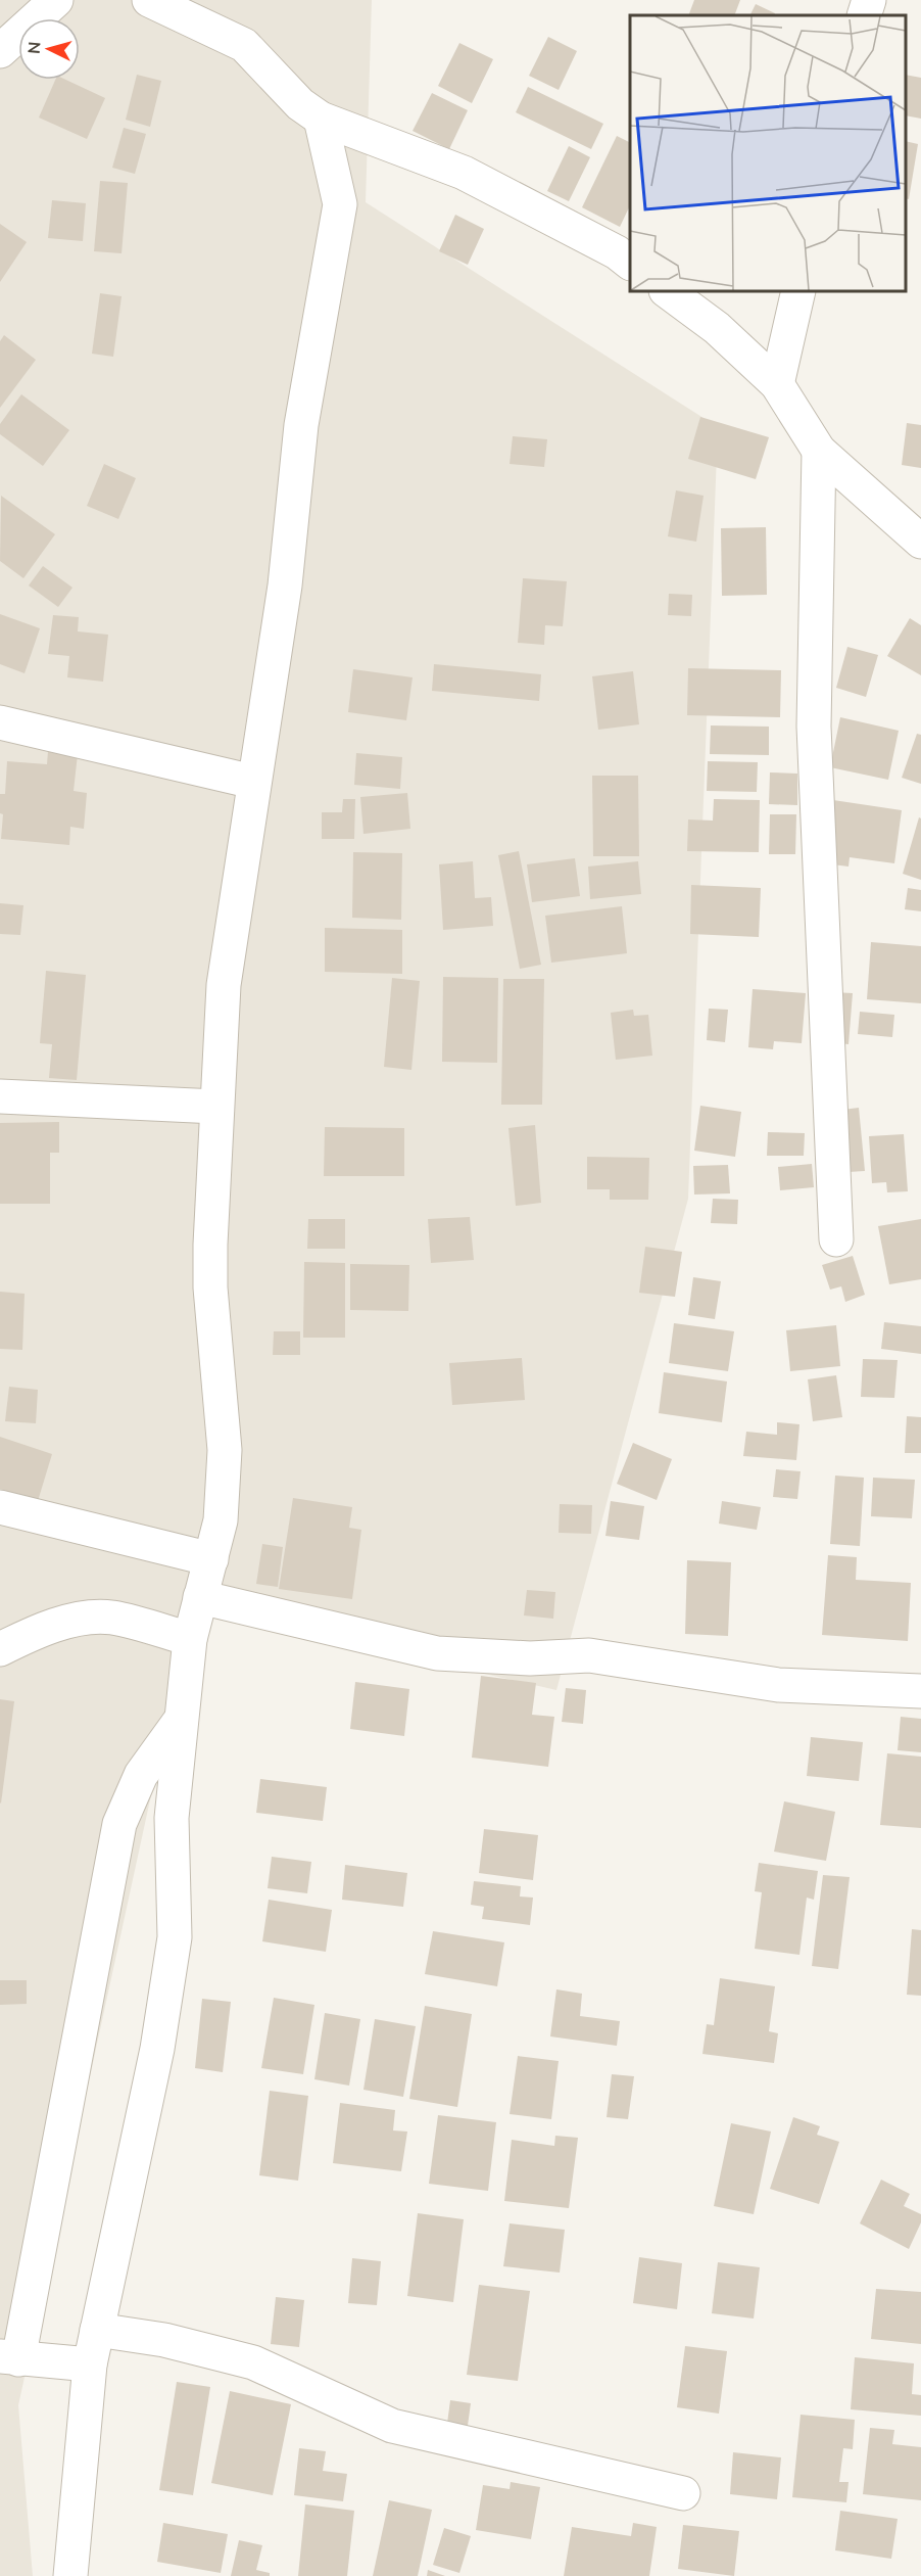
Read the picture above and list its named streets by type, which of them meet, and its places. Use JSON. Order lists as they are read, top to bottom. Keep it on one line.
{"north":"left"}
